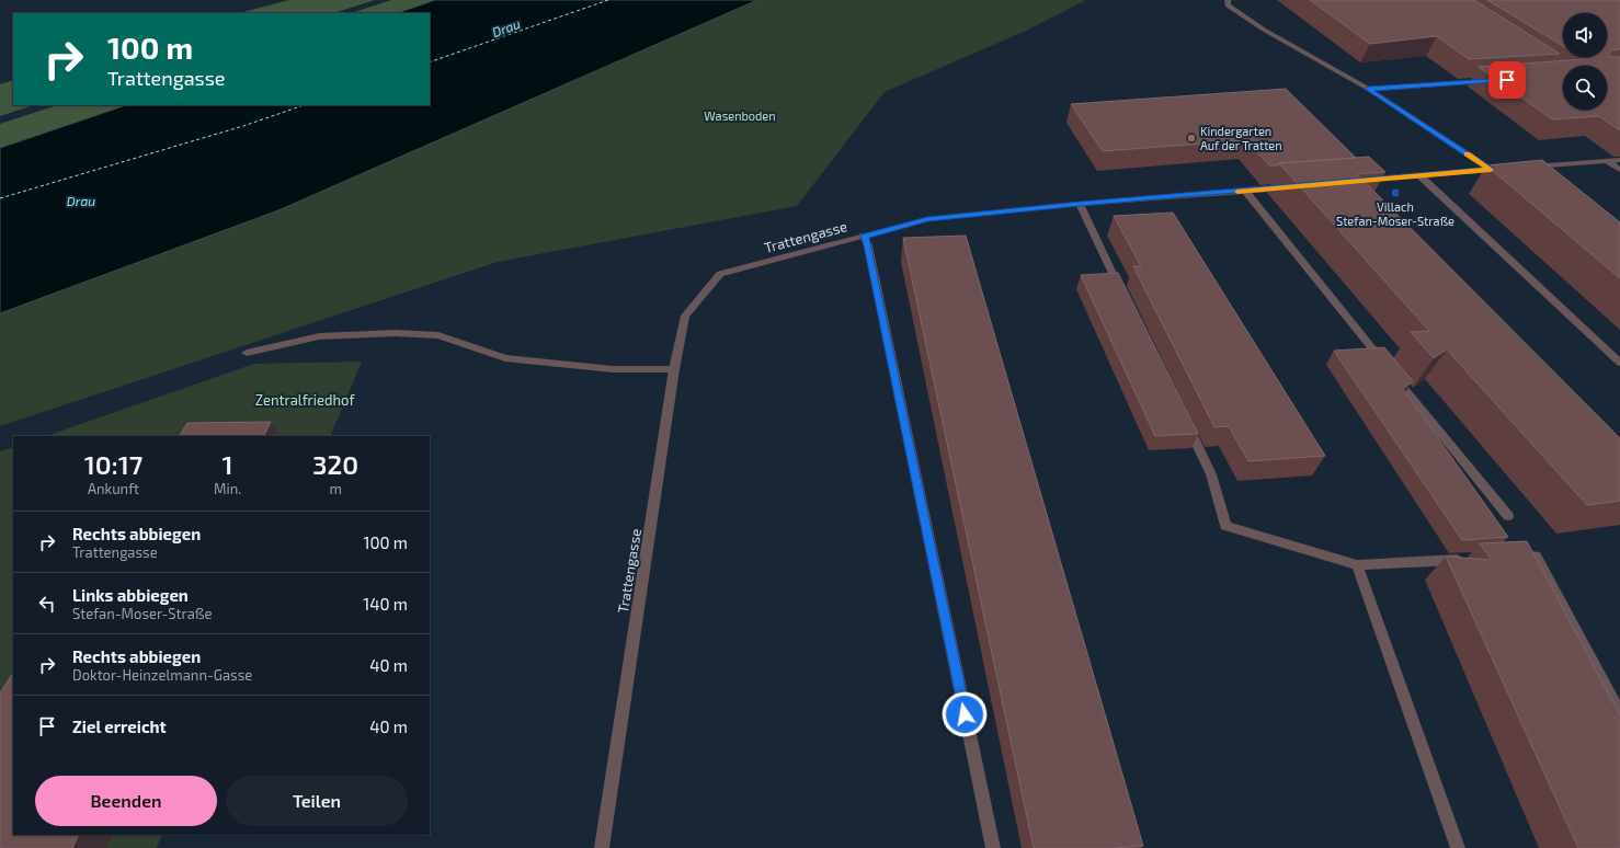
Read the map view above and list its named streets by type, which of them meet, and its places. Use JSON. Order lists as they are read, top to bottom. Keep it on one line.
{"streets":{"street":["Trattengasse"]},"water":["Drau"],"parks":["Wasenboden","Zentralfriedhof"],"places":{"other":["Kindergarten Auf der Tratten"],"transit":["Villach Stefan-Moser-Straße"]},"page":{"turn":["100 m","Trattengasse"],"eta":["10:17","Ankunft","1","Min.","320","m"],"list":[{"name":"Rechts abbiegen","note":"Trattengasse","value":"100 m"},{"name":"Links abbiegen","note":"Stefan-Moser-Straße","value":"140 m"},{"name":"Rechts abbiegen","note":"Doktor-Heinzelmann-Gasse","value":"40 m"},{"name":"Ziel erreicht","value":"40 m"}],"buttons":["Beenden","Teilen"]}}
